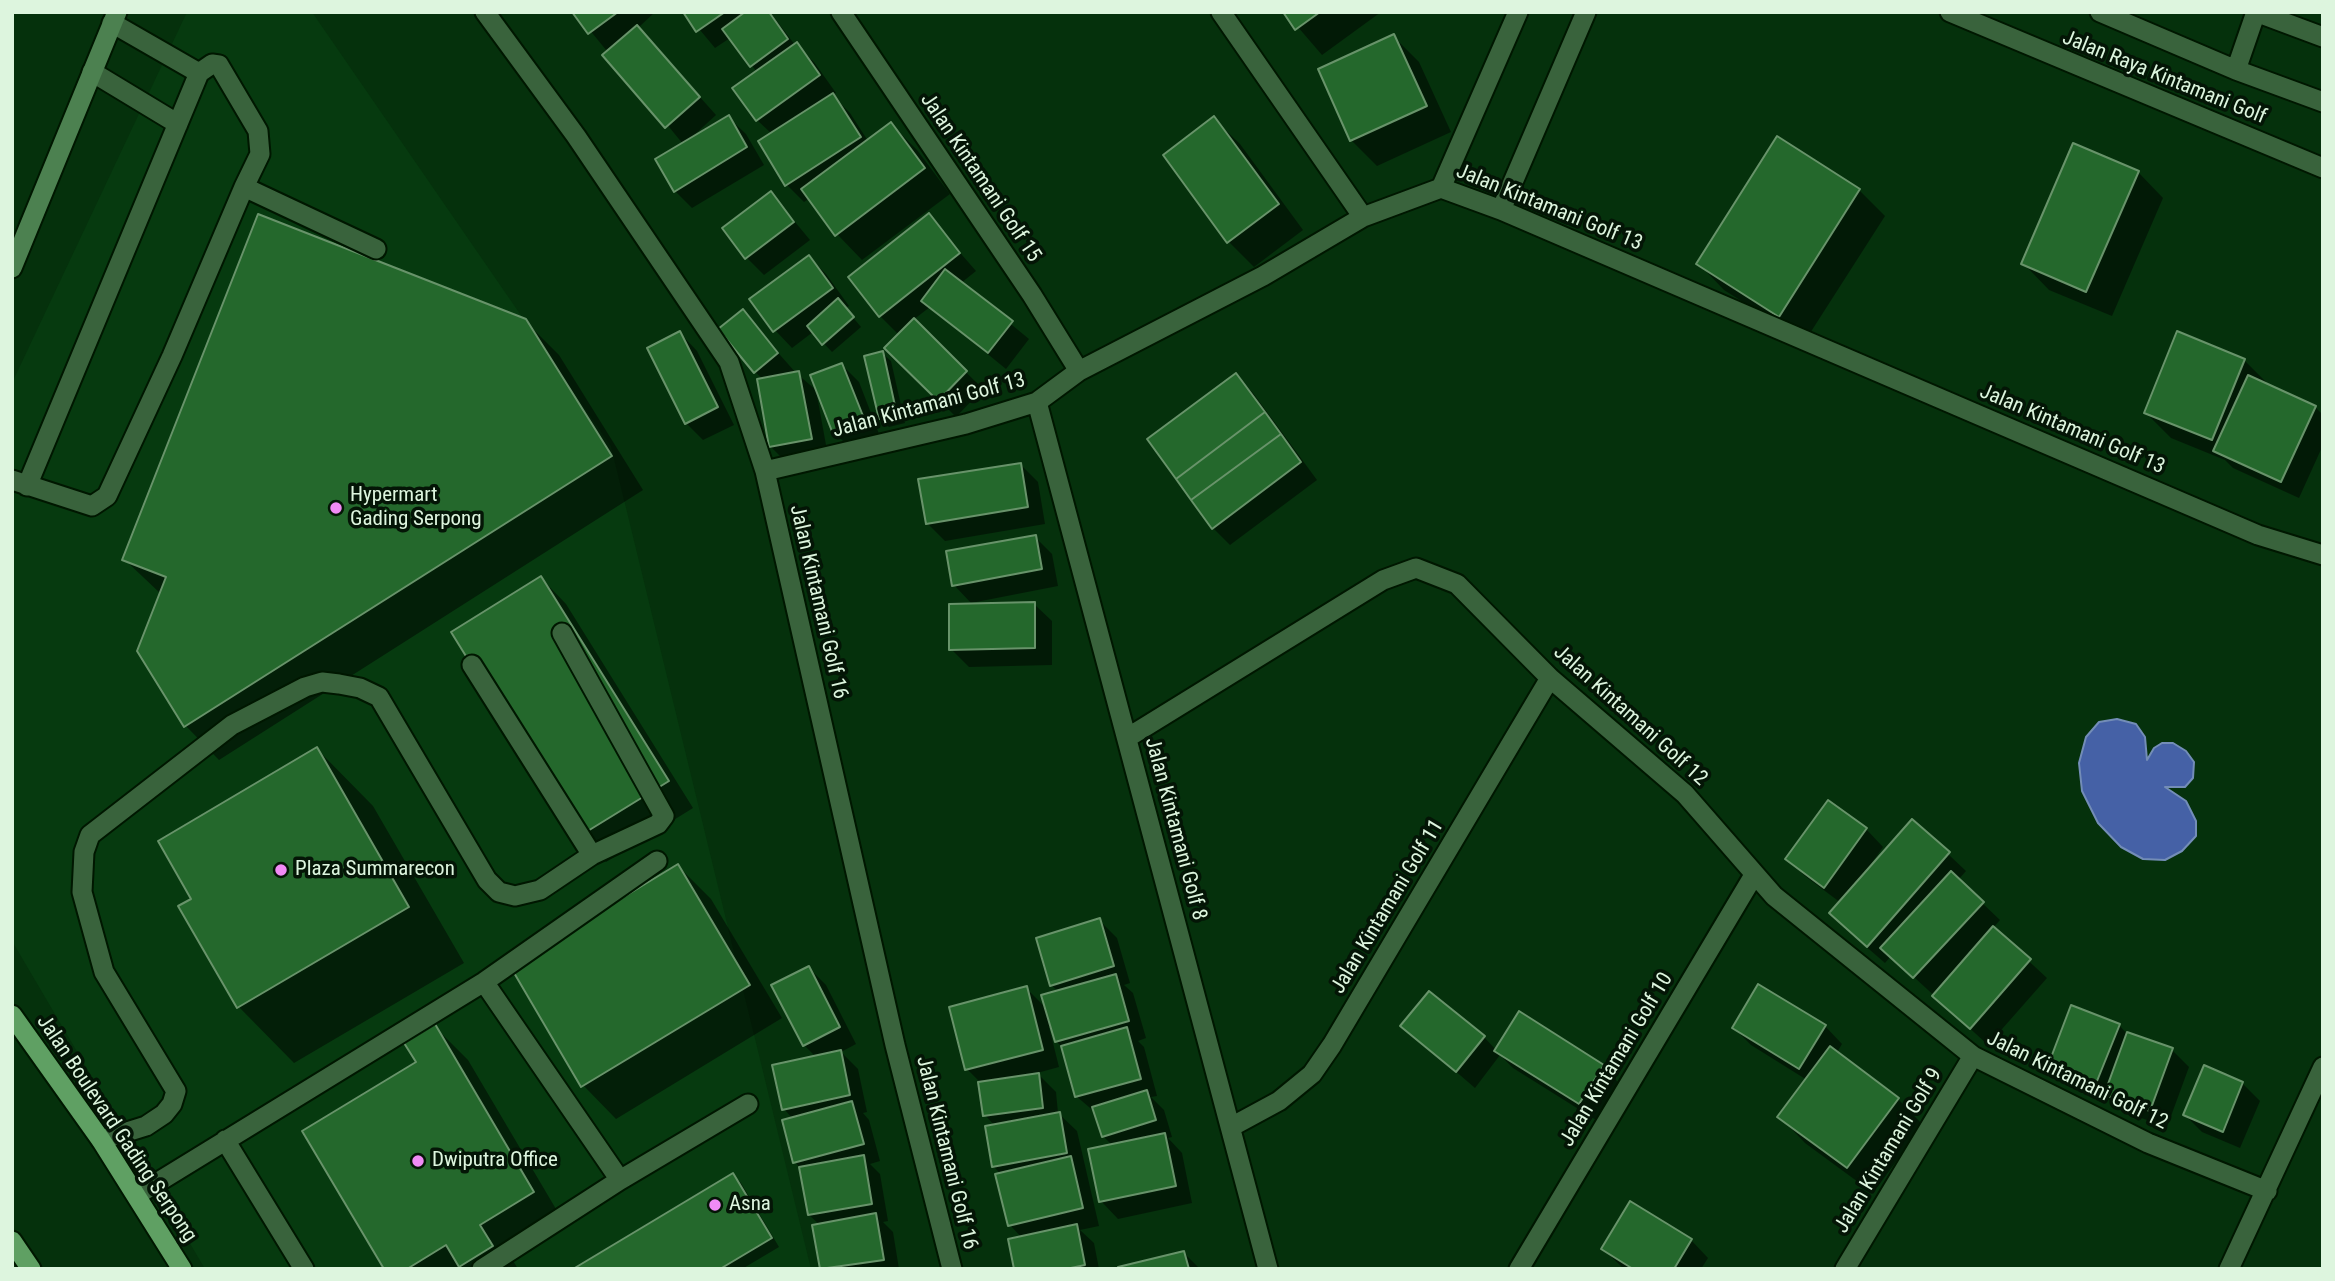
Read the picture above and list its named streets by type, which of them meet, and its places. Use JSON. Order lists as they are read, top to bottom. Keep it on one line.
{"streets":{"main road":["Jalan Boulevard Gading Serpong"],"street":["Jalan Raya Kintamani Golf","Jalan Kintamani Golf 15","Jalan Kintamani Golf 13","Jalan Kintamani Golf 16","Jalan Kintamani Golf 12","Jalan Kintamani Golf 8","Jalan Kintamani Golf 11","Jalan Kintamani Golf 10","Jalan Kintamani Golf 9"]},"crossings":[["Jalan Kintamani Golf 15","Jalan Kintamani Golf 13"],["Jalan Kintamani Golf 13","Jalan Kintamani Golf 16"],["Jalan Kintamani Golf 13","Jalan Kintamani Golf 8"],["Jalan Kintamani Golf 12","Jalan Kintamani Golf 8"],["Jalan Kintamani Golf 12","Jalan Kintamani Golf 11"],["Jalan Kintamani Golf 12","Jalan Kintamani Golf 10"],["Jalan Kintamani Golf 12","Jalan Kintamani Golf 9"],["Jalan Kintamani Golf 8","Jalan Kintamani Golf 11"]],"places":["Hypermart Gading Serpong","Plaza Summarecon","Dwiputra Office","Asna"]}
